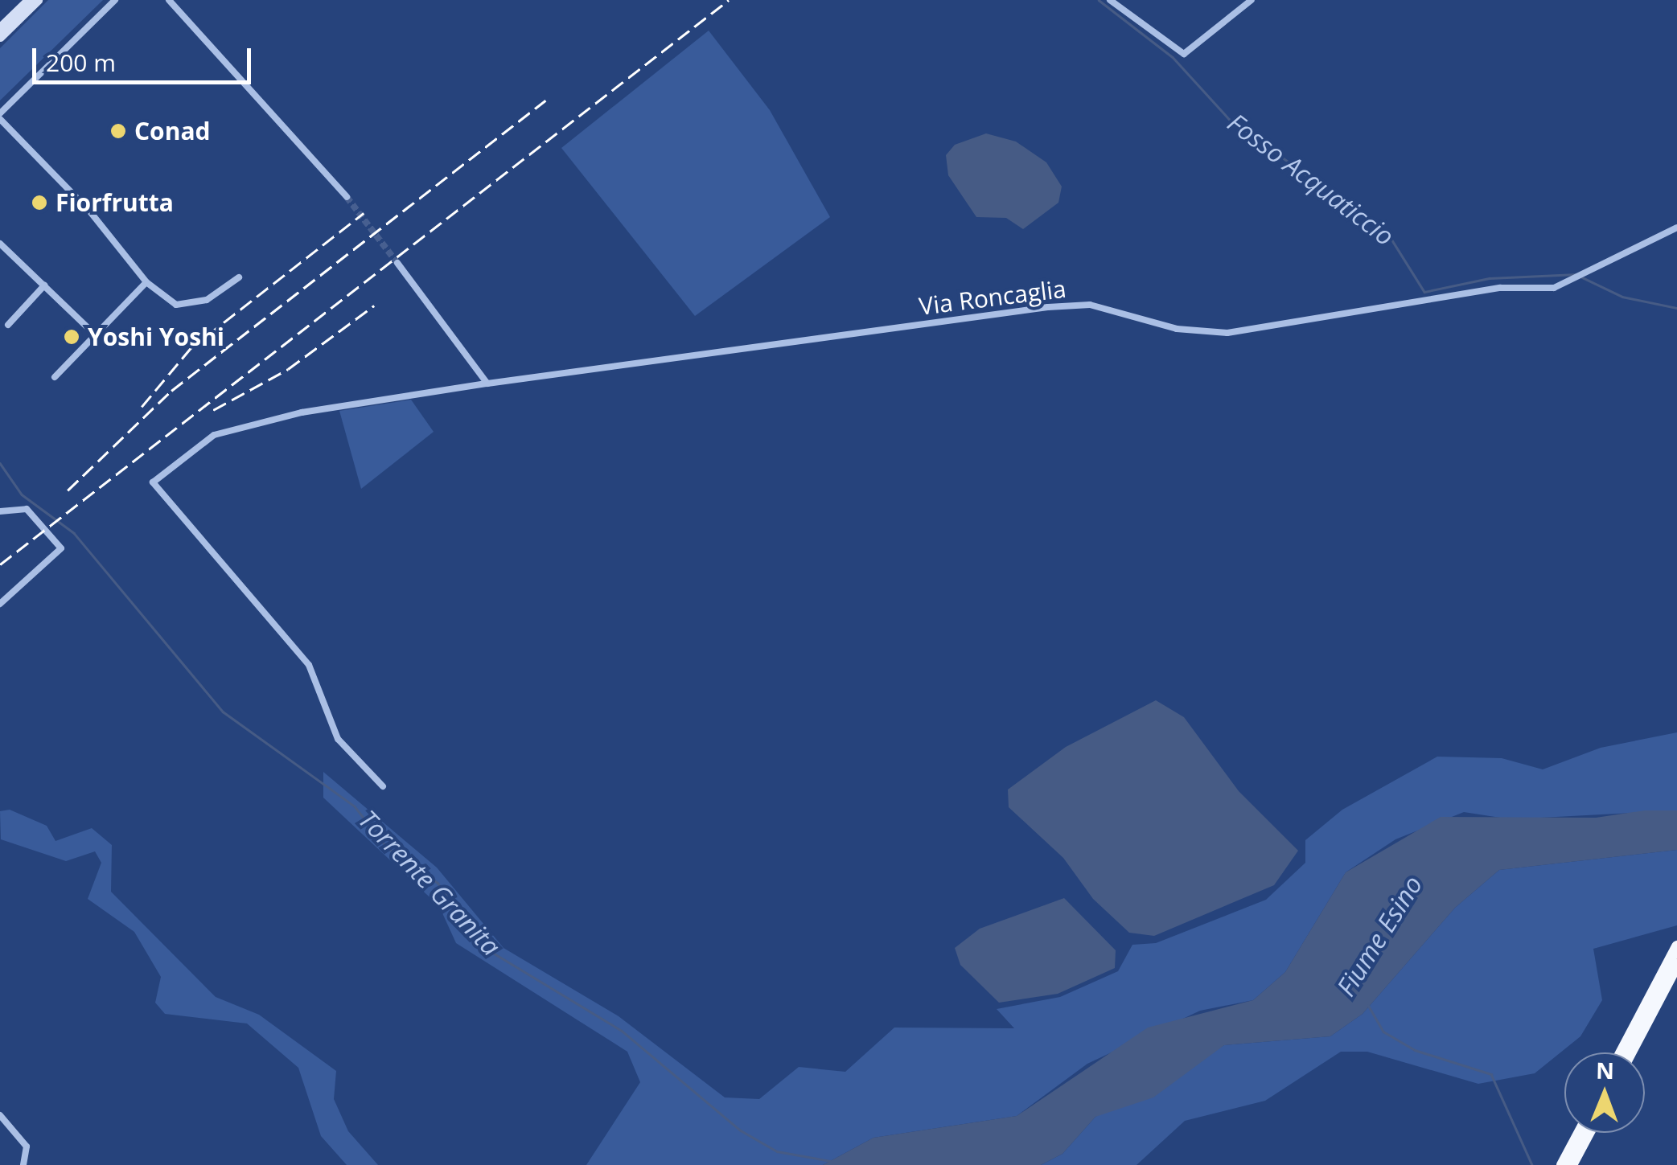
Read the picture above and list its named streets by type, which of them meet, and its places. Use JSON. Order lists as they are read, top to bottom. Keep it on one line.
{"streets":{"street":["Via Roncaglia"]},"water":["Fosso Acquaticcio","Torrente Granita","Fiume Esino"],"places":["Conad","Fiorfrutta","Yoshi Yoshi"],"scale_bar":"200 m","north":"top"}
